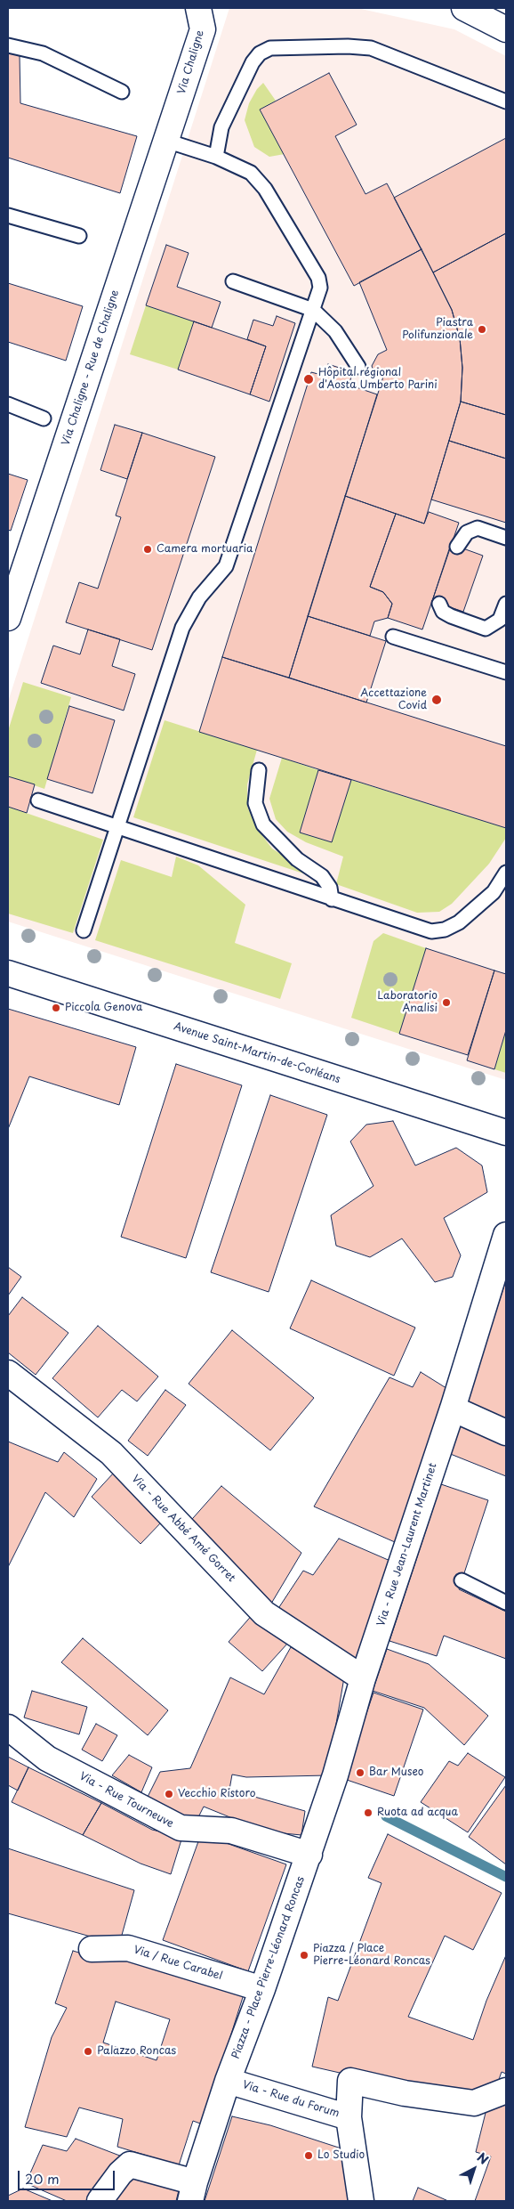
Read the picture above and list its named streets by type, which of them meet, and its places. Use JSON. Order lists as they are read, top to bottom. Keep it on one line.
{"streets":{"street":["Via Chaligne","Via Chaligne - Rue de Chaligne","Avenue Saint-Martin-de-Corléans","Via - Rue Abbé Amé Gorret","Via - Rue Jean-Laurent Martinet","Via - Rue Tourneuve","Via / Rue Carabel","Piazza - Place Pierre-Léonard Roncas","Via - Rue du Forum"]},"crossings":[["Via Chaligne","Via Chaligne - Rue de Chaligne"],["Via - Rue Abbé Amé Gorret","Via - Rue Jean-Laurent Martinet"],["Via - Rue Jean-Laurent Martinet","Via - Rue Tourneuve"],["Via - Rue Jean-Laurent Martinet","Piazza - Place Pierre-Léonard Roncas"],["Via - Rue Tourneuve","Piazza - Place Pierre-Léonard Roncas"],["Via / Rue Carabel","Piazza - Place Pierre-Léonard Roncas"],["Piazza - Place Pierre-Léonard Roncas","Via - Rue du Forum"]],"places":["Piastra Polifunzionale","Hôpital régional d'Aosta Umberto Parini","Camera mortuaria","Accettazione Covid","Laboratorio Analisi","Piccola Genova","Bar Museo","Vecchio Ristoro","Ruota ad acqua","Piazza / Place Pierre-Léonard Roncas","Palazzo Roncas","Lo Studio"],"scale_bar":"20 m","north":"top right"}
